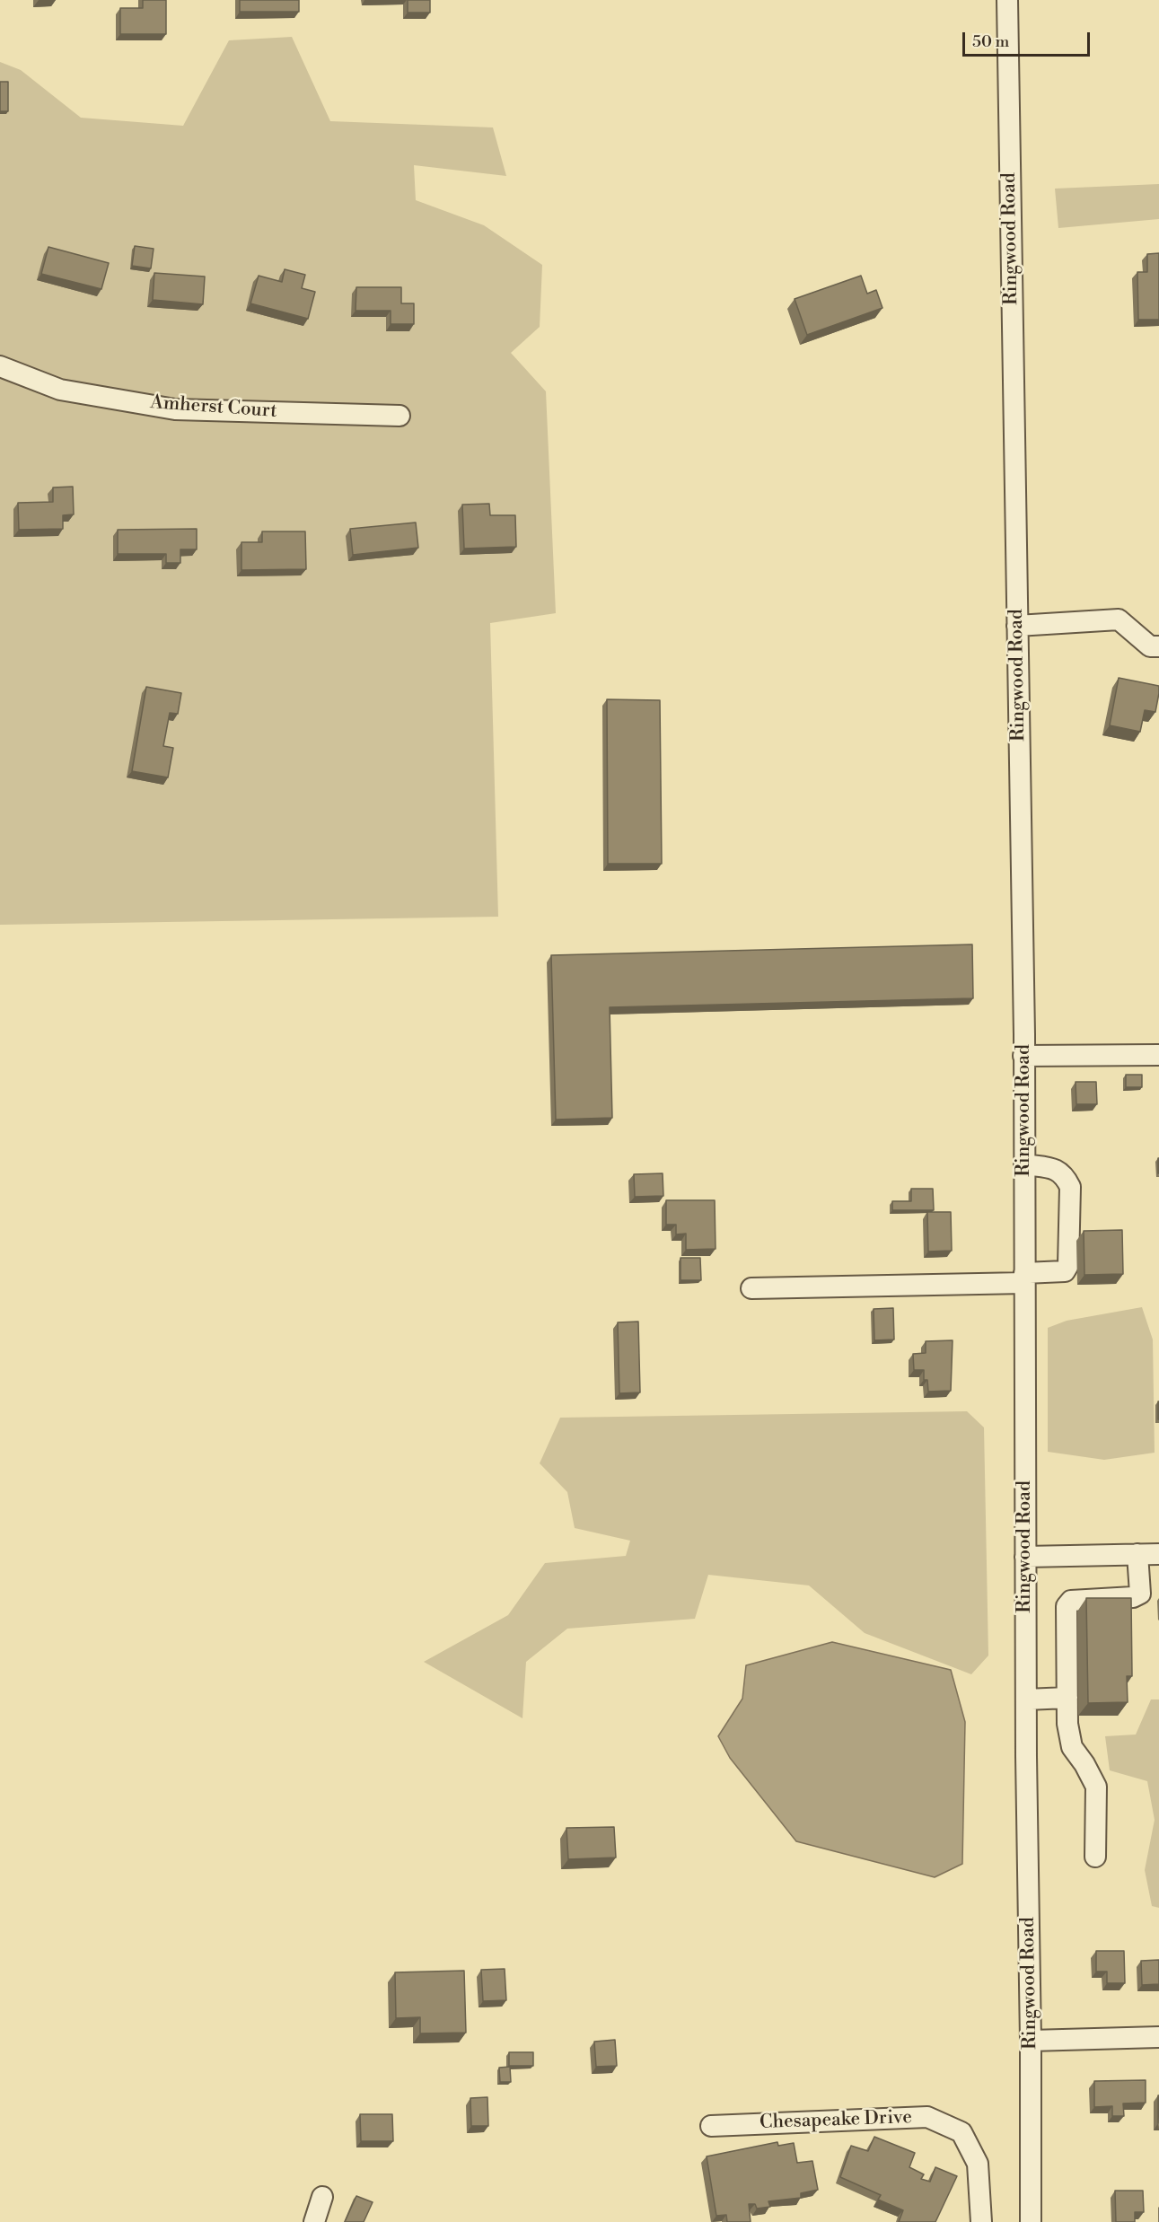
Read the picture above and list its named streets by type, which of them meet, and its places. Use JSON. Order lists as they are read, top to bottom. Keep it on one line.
{"streets":{"street":["Ringwood Road","Amherst Court","Chesapeake Drive"]},"scale_bar":"50 m"}
